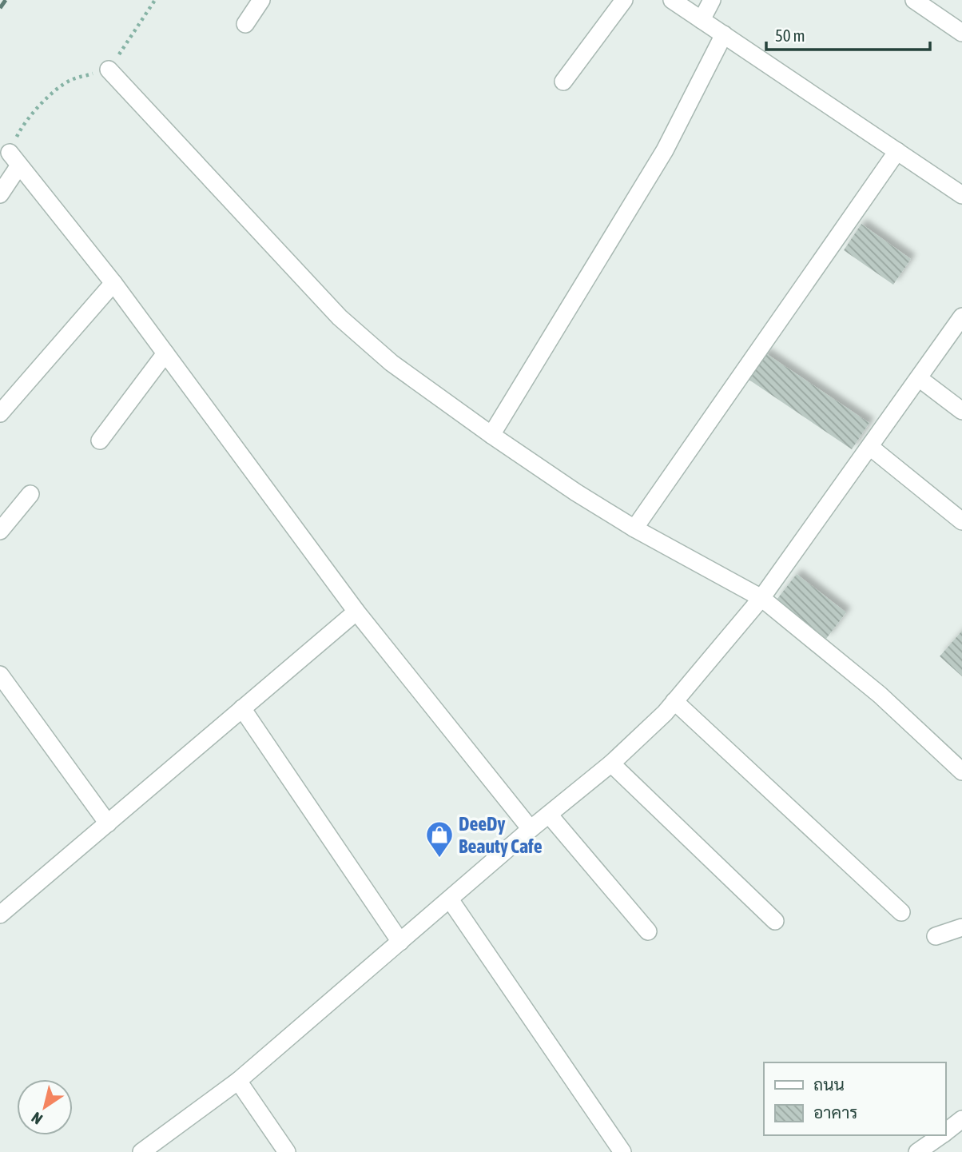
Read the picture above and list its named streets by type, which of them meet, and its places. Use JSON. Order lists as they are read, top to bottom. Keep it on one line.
{"places":{"shop":["DeeDy Beauty Cafe"]},"legend":["ถนน","อาคาร"],"scale_bar":"50 m","north":"bottom left"}
